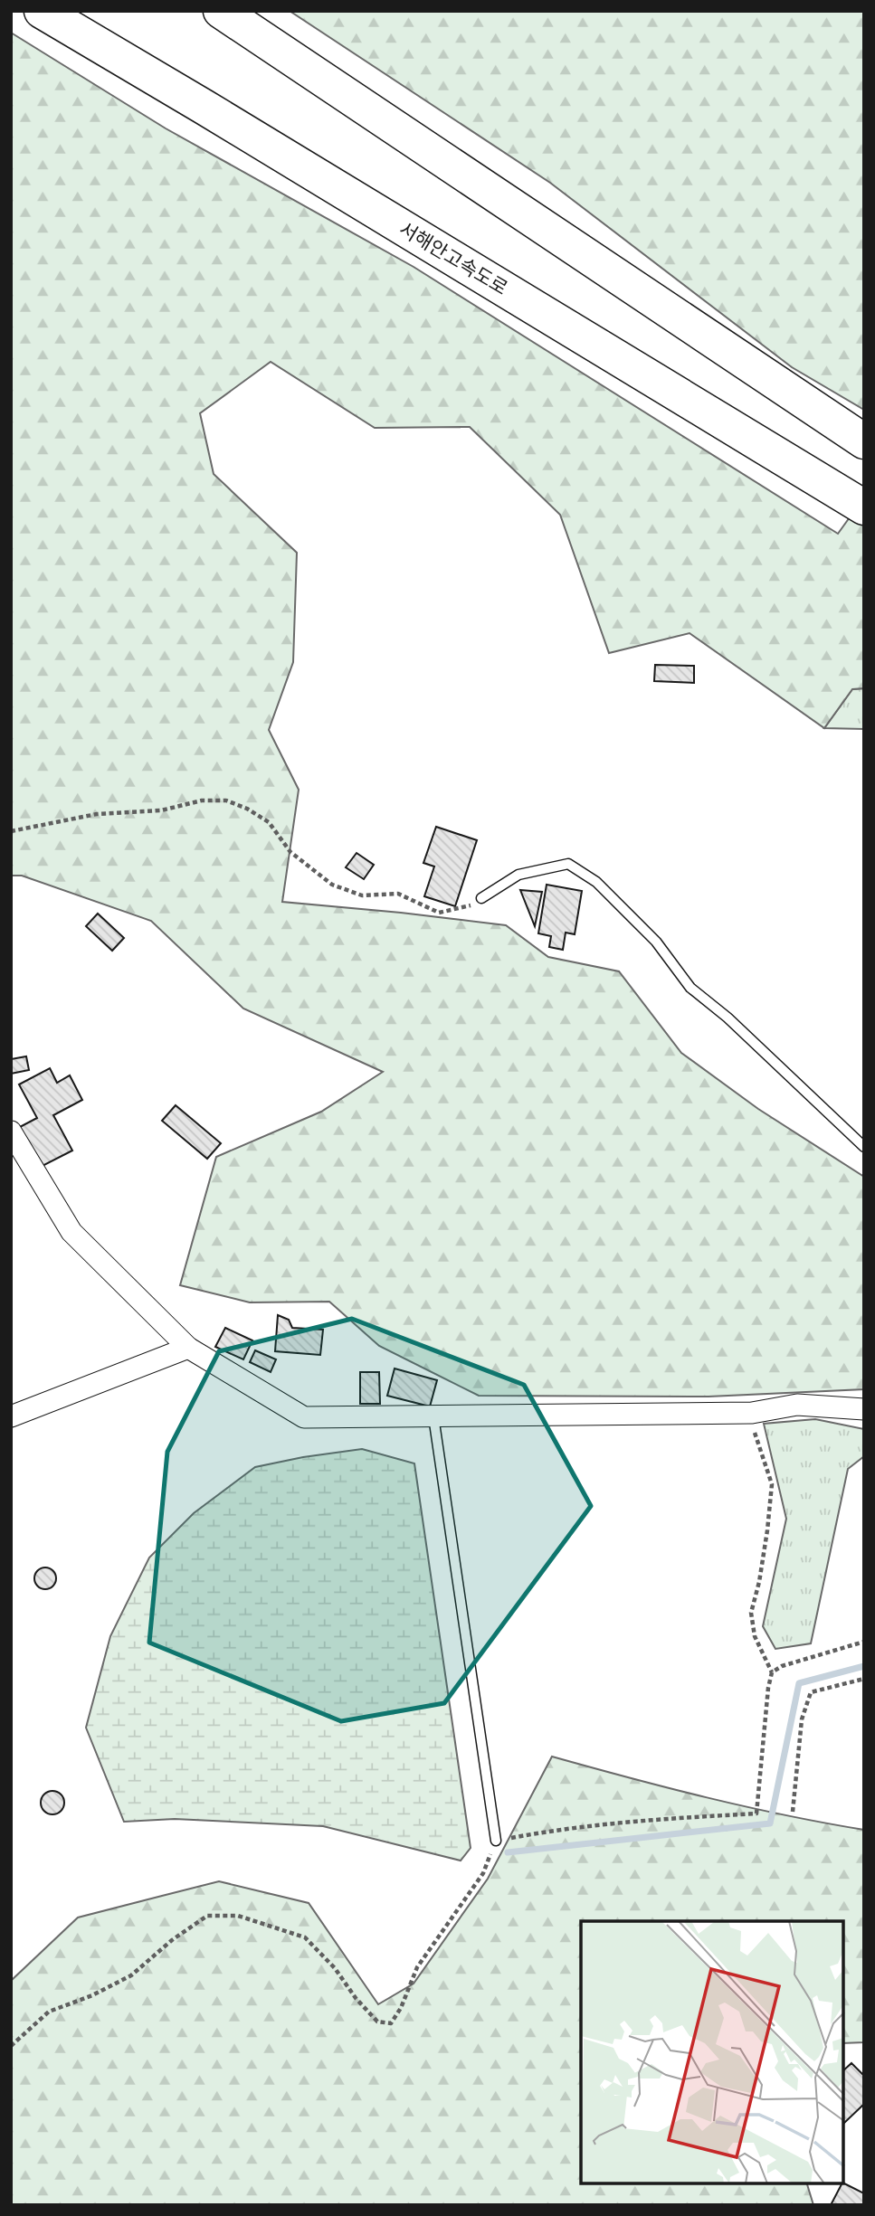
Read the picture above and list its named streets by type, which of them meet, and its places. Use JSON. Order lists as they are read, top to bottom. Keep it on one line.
{"streets":{"highway":["서해안고속도로"]}}
